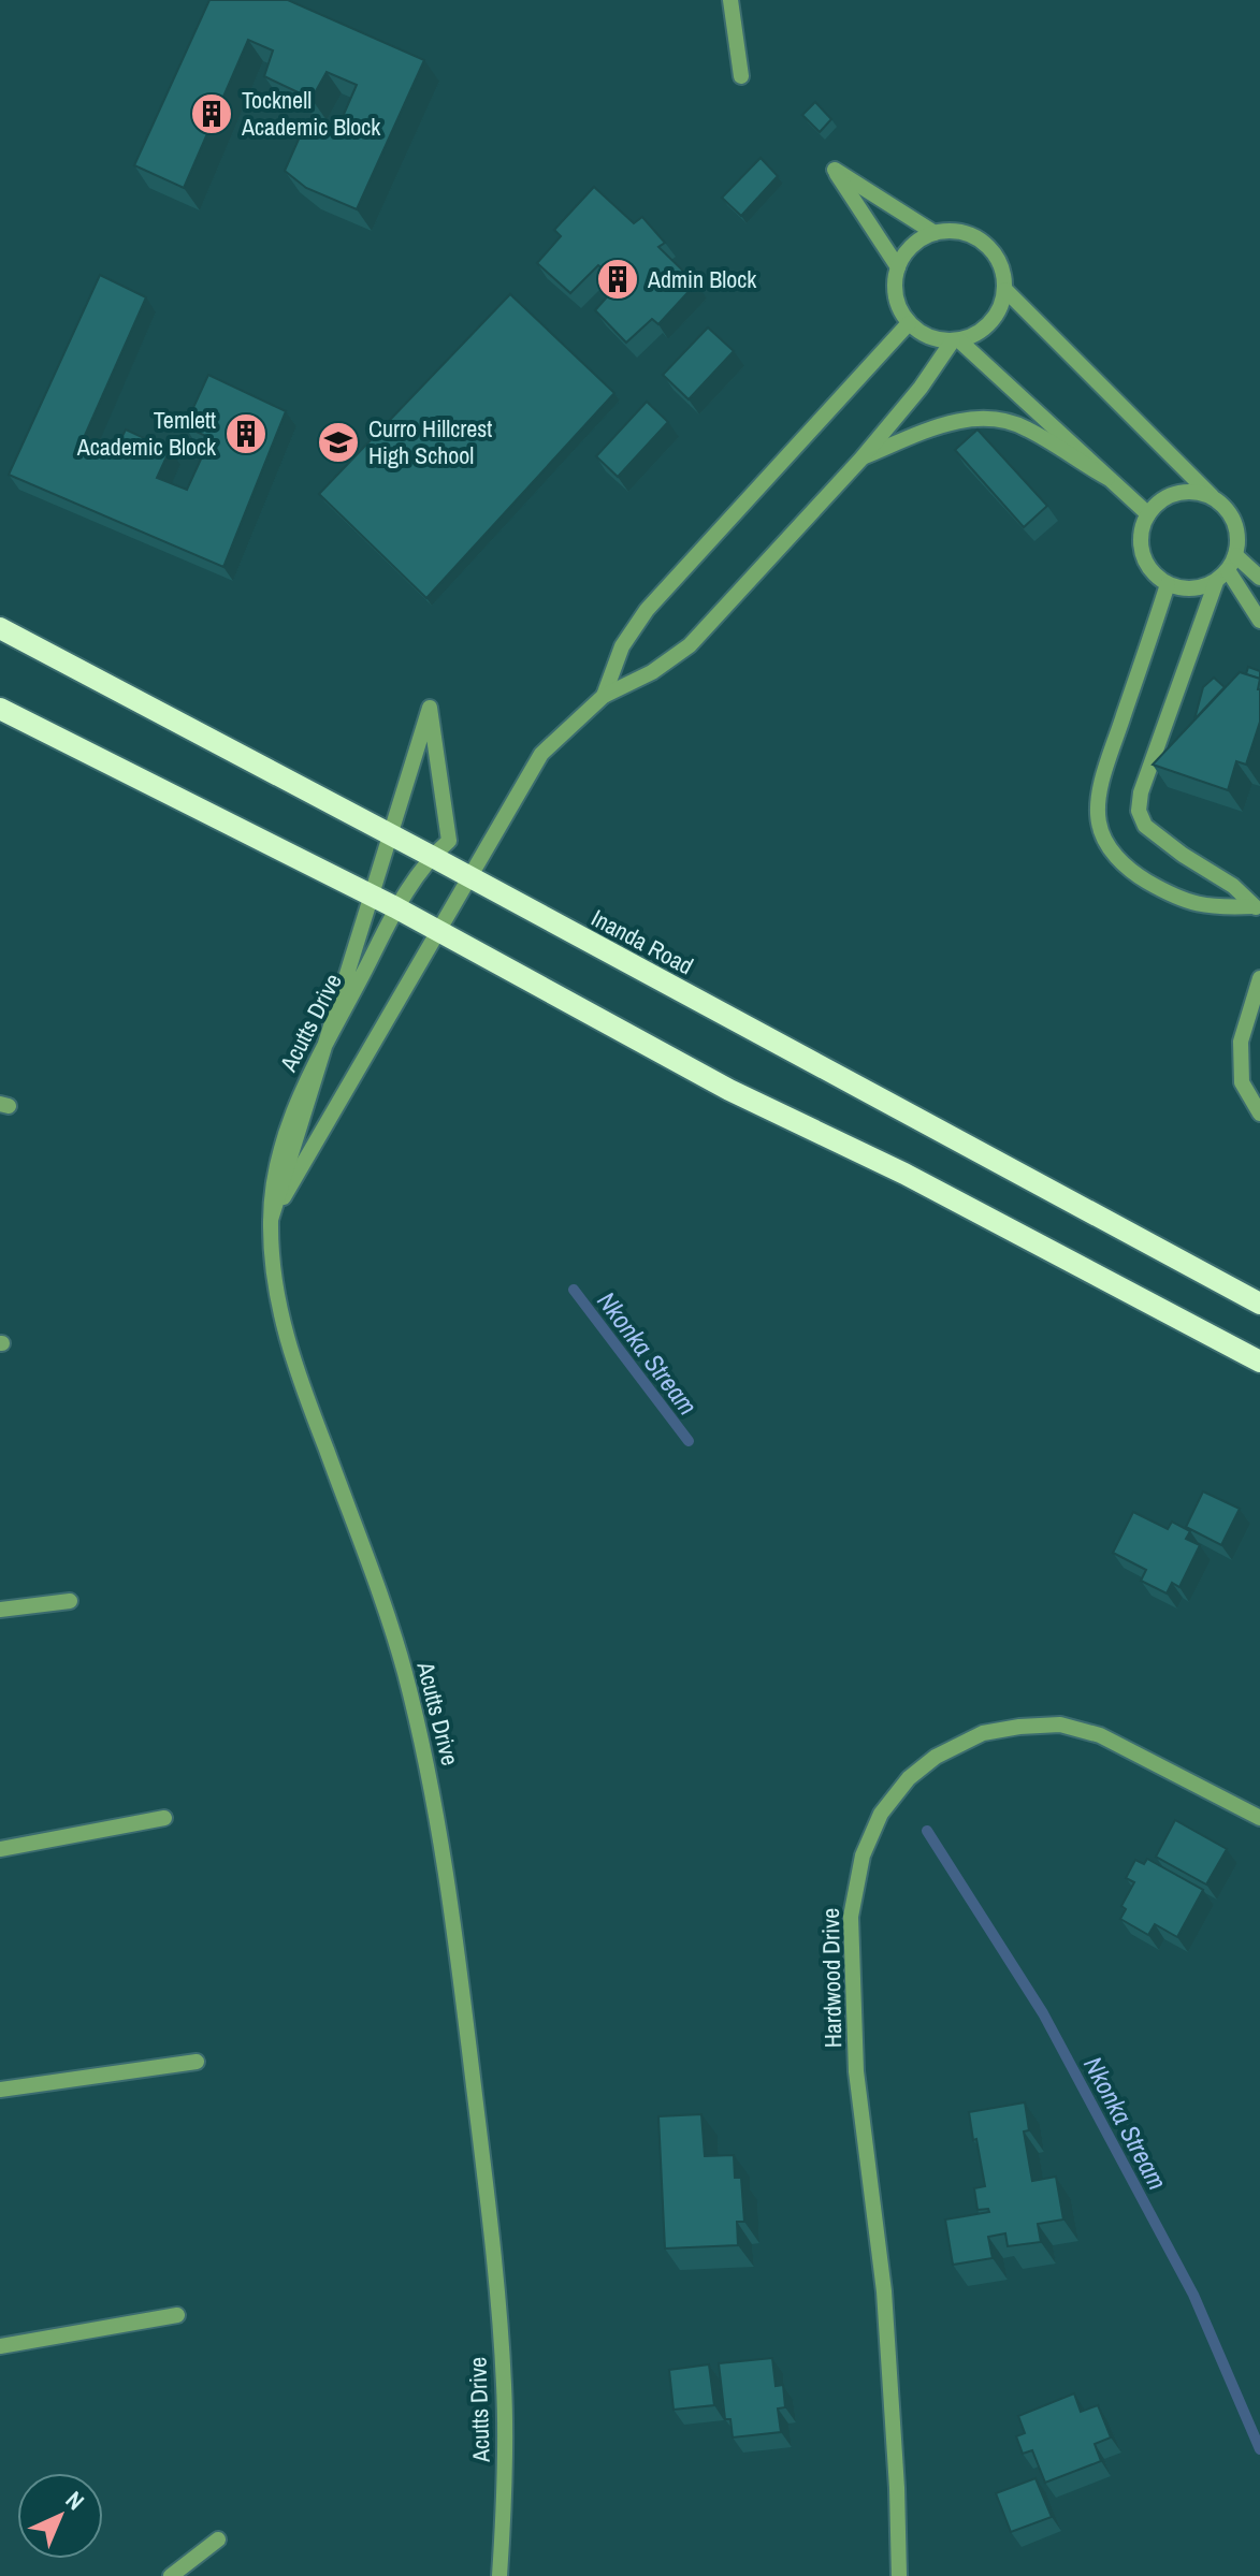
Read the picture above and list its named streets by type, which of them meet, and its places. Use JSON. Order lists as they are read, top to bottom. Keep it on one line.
{"streets":{"main road":["Inanda Road"],"street":["Acutts Drive","Hardwood Drive"]},"crossings":[["Inanda Road","Acutts Drive"]],"water":["Nkonka Stream"],"places":{"building":["Tocknell Academic Block","Admin Block","Temlett Academic Block"],"school or university":["Curro Hillcrest High School"]},"north":"top right"}
